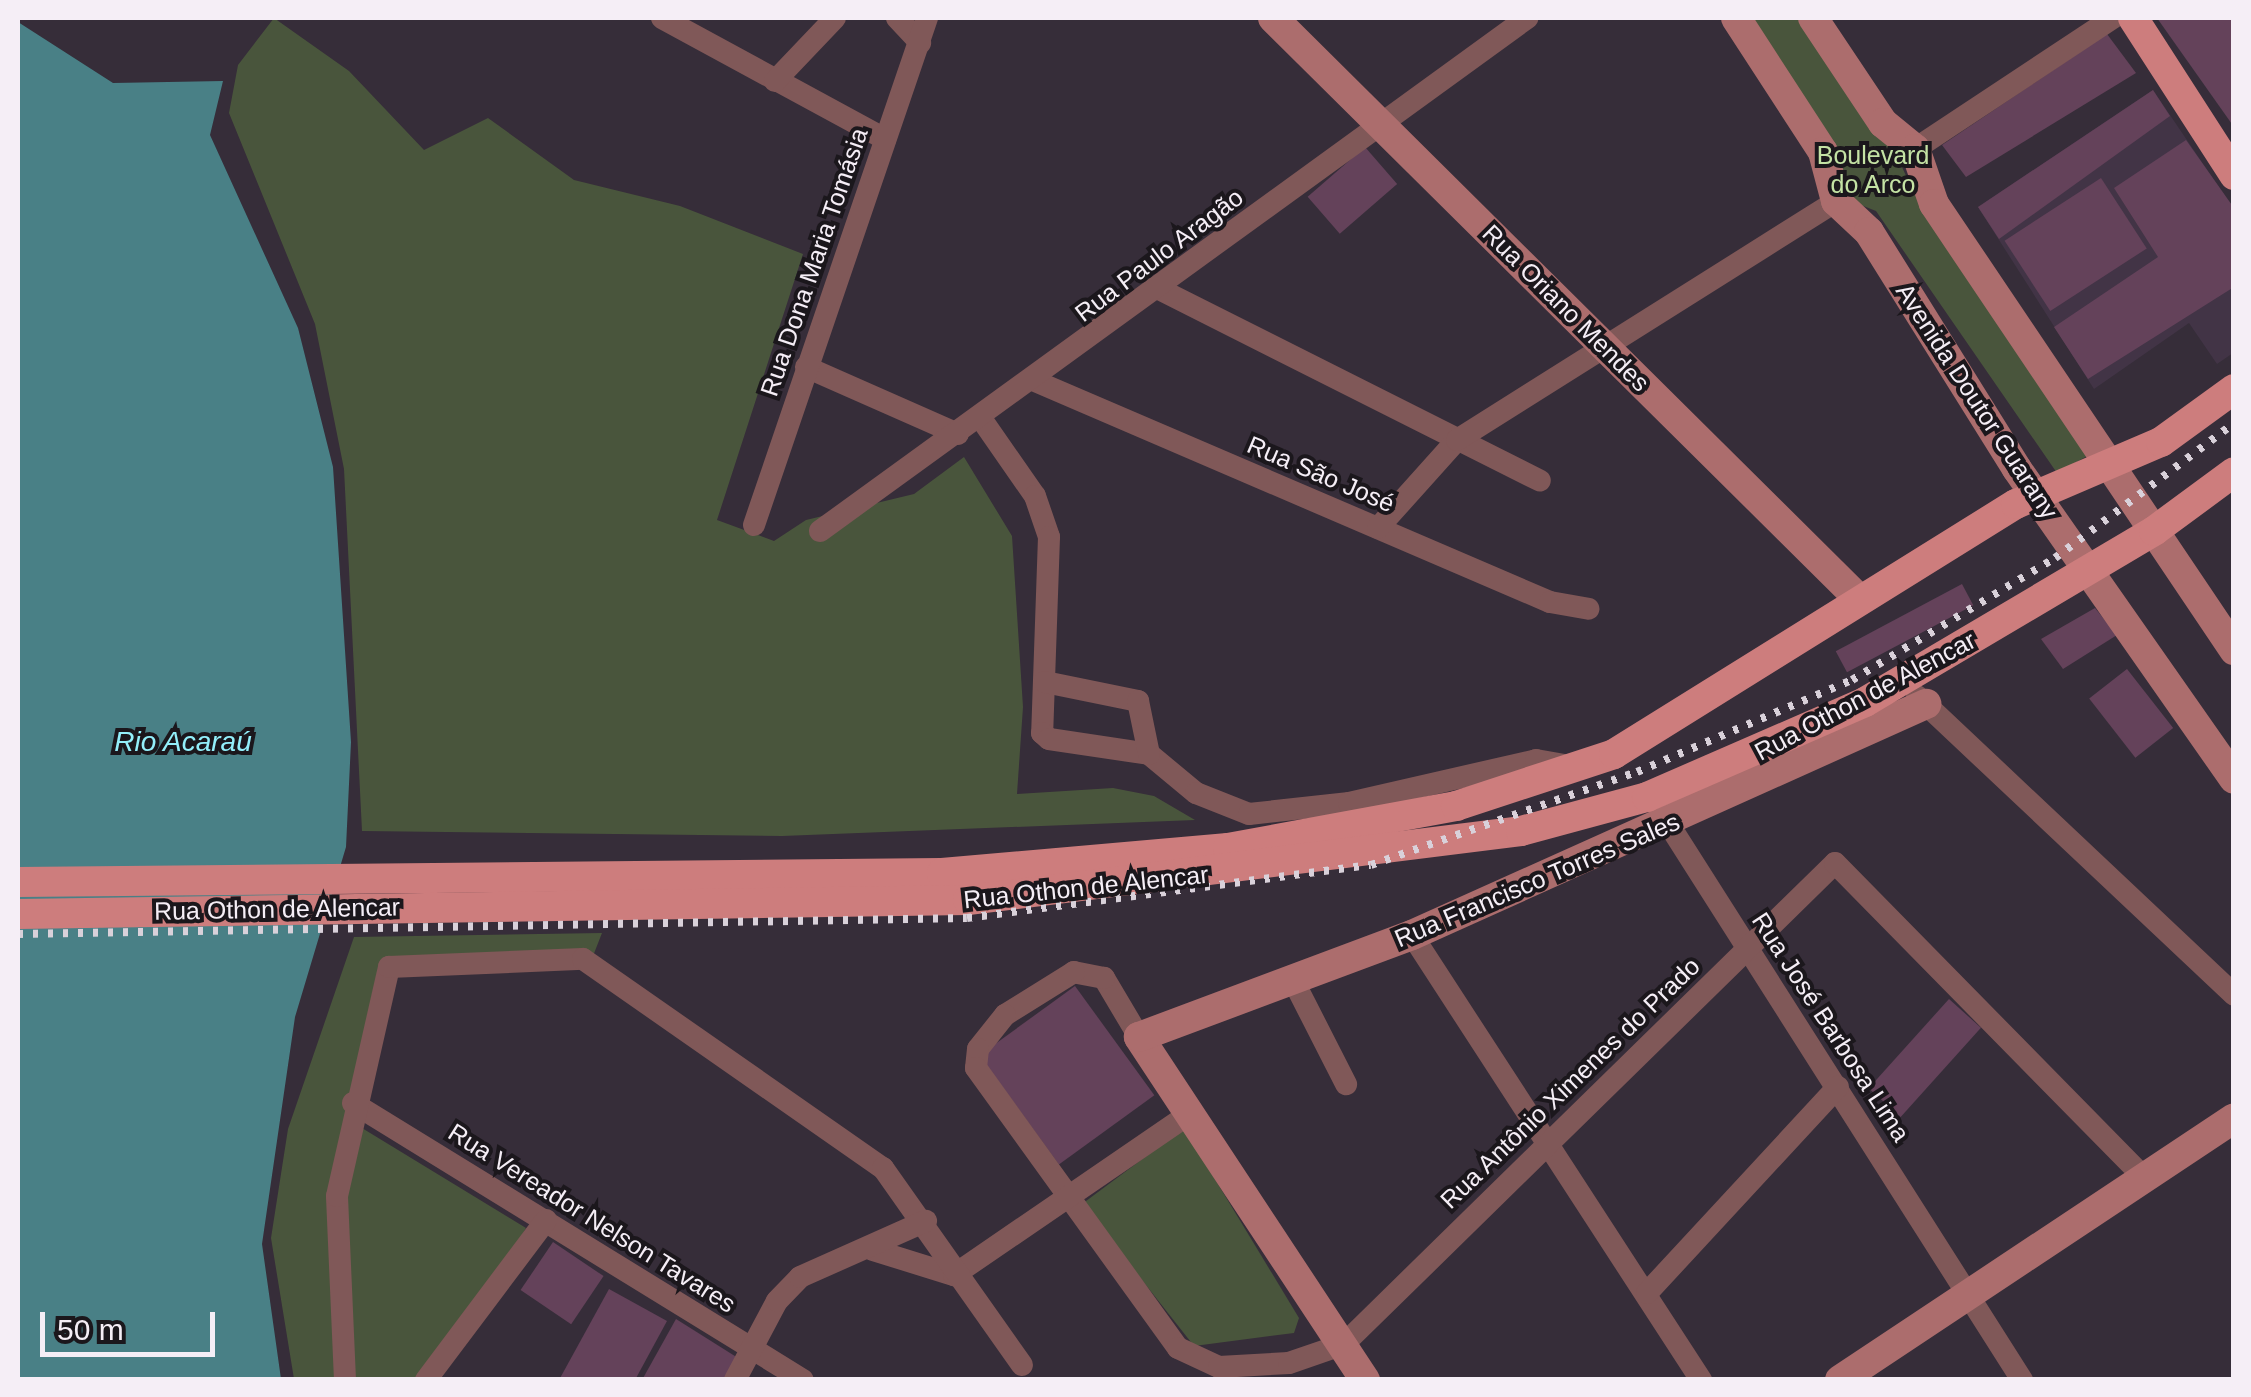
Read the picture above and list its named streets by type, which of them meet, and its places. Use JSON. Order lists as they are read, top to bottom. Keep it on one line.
{"streets":{"main road":["Rua Oriano Mendes","Avenida Doutor Guarany","Rua Othon de Alencar","Rua Francisco Torres Sales"],"street":["Rua Paulo Aragão","Rua Dona Maria Tomásia","Rua São José","Rua José Barbosa Lima","Rua Antônio Ximenes do Prado","Rua Vereador Nelson Tavares"]},"crossings":[["Rua Paulo Aragão","Rua Oriano Mendes"],["Rua Paulo Aragão","Rua São José"],["Rua Oriano Mendes","Rua Othon de Alencar"],["Avenida Doutor Guarany","Rua Othon de Alencar"],["Rua Othon de Alencar","Rua José Barbosa Lima"],["Rua Francisco Torres Sales","Rua José Barbosa Lima"],["Rua José Barbosa Lima","Rua Antônio Ximenes do Prado"]],"water":["Rio Acaraú"],"parks":["Boulevard do Arco"],"scale_bar":"50 m"}
